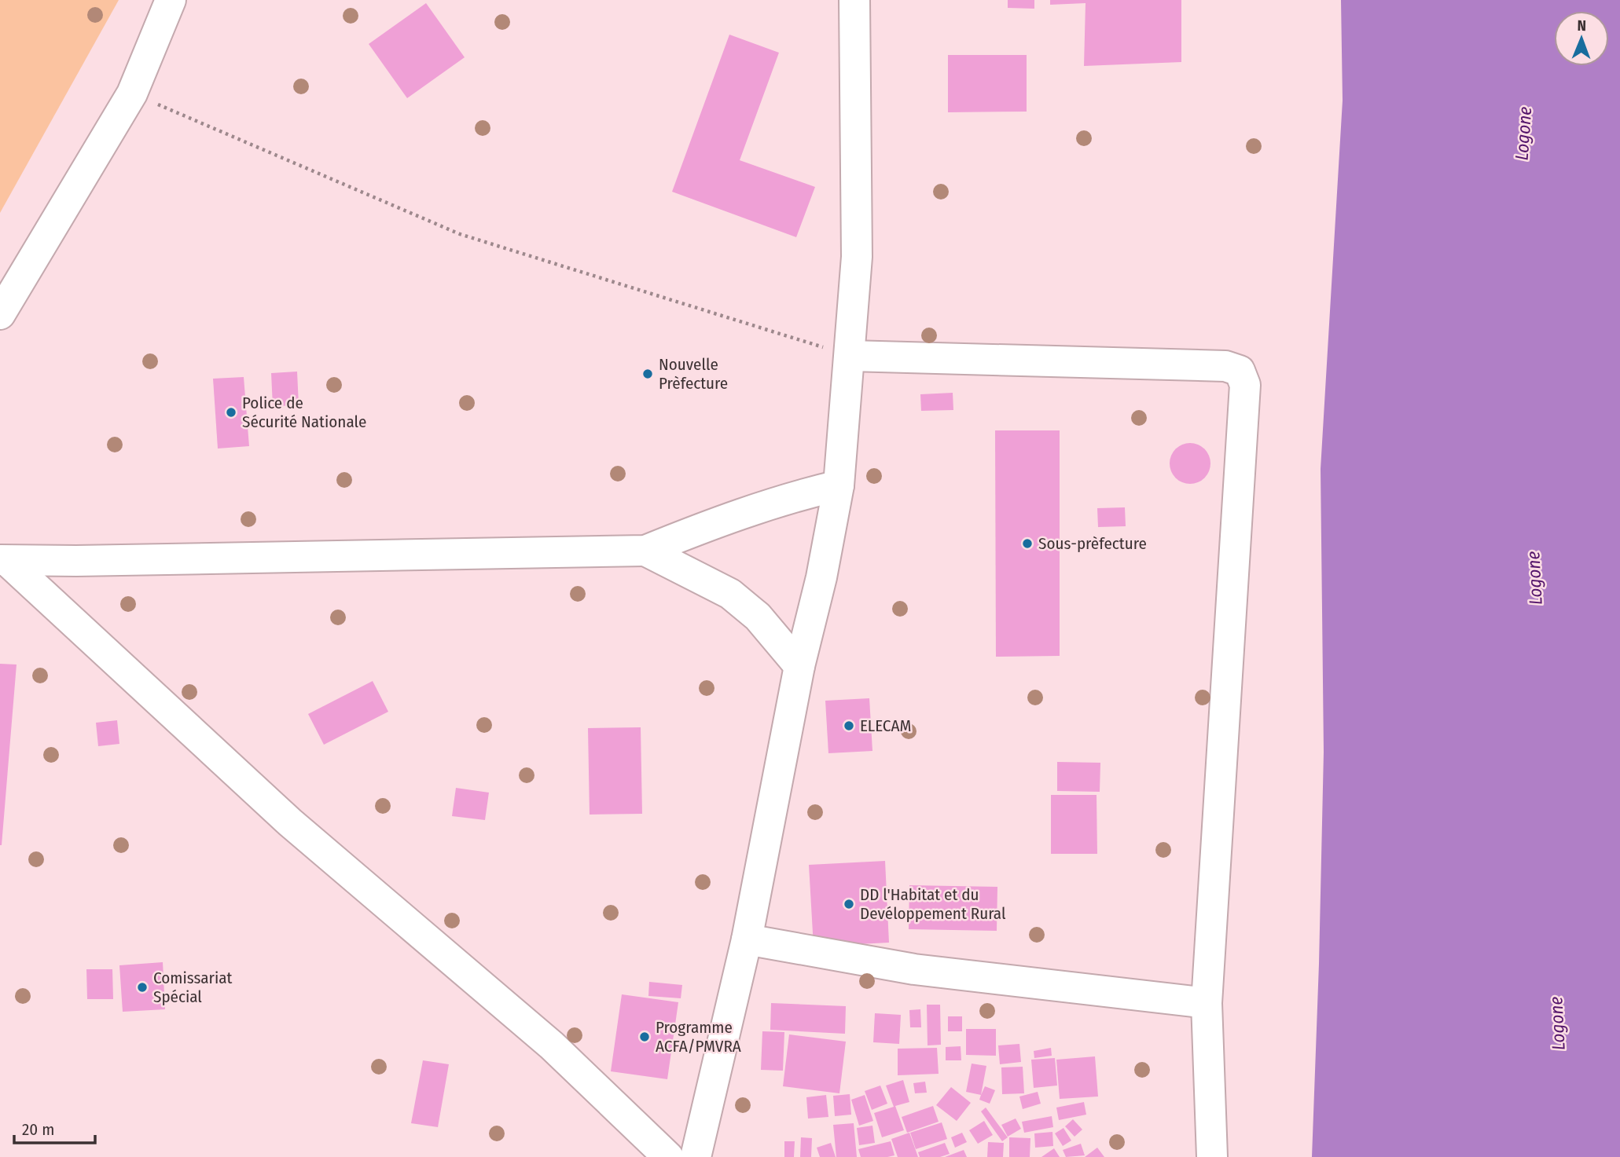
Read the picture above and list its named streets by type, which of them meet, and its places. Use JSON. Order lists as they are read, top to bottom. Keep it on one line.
{"water":["Logone"],"places":["Nouvelle Prèfecture","Police de Sécurité Nationale","Sous-prèfecture","ELECAM","DD l'Habitat et du Devéloppement Rural","Comissariat Spécial","Programme ACFA/PMVRA"],"scale_bar":"20 m","north":"top"}
